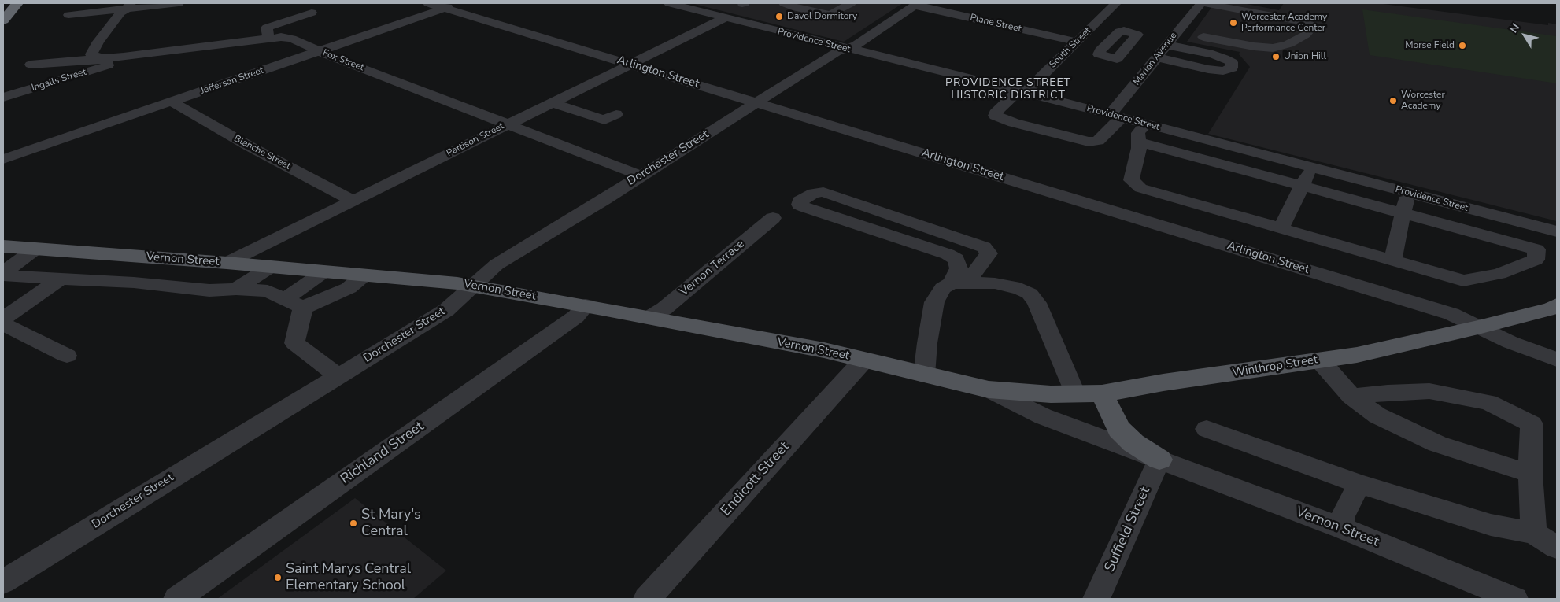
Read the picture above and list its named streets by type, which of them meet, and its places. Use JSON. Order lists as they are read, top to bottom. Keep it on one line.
{"streets":{"main road":["Vernon Street","Winthrop Street"],"street":["Plane Street","Providence Street","South Street","Marion Avenue","Fox Street","Arlington Street","Ingalls Street","Jefferson Street","Pattison Street","Blanche Street","Dorchester Street","Vernon Terrace","Richland Street","Endicott Street","Suffield Street"]},"crossings":[["Plane Street","South Street"],["Plane Street","Dorchester Street"],["Providence Street","South Street"],["Providence Street","Marion Avenue"],["Providence Street","Pattison Street"],["Providence Street","Dorchester Street"],["South Street","Marion Avenue"],["Fox Street","Ingalls Street"],["Fox Street","Jefferson Street"],["Fox Street","Pattison Street"],["Fox Street","Dorchester Street"],["Arlington Street","Jefferson Street"],["Arlington Street","Pattison Street"],["Arlington Street","Dorchester Street"],["Arlington Street","Winthrop Street"],["Jefferson Street","Blanche Street"],["Pattison Street","Blanche Street"],["Pattison Street","Vernon Street"],["Dorchester Street","Vernon Street"],["Vernon Street","Vernon Terrace"],["Vernon Street","Winthrop Street"],["Vernon Street","Richland Street"],["Vernon Street","Endicott Street"],["Vernon Street","Suffield Street"]],"districts":["PROVIDENCE STREET HISTORIC DISTRICT"],"places":["Davol Dormitory","Worcester Academy Performance Center","Morse Field","Union Hill","Worcester Academy","St Mary's Central","Saint Marys Central Elementary School"],"north":"top left"}
